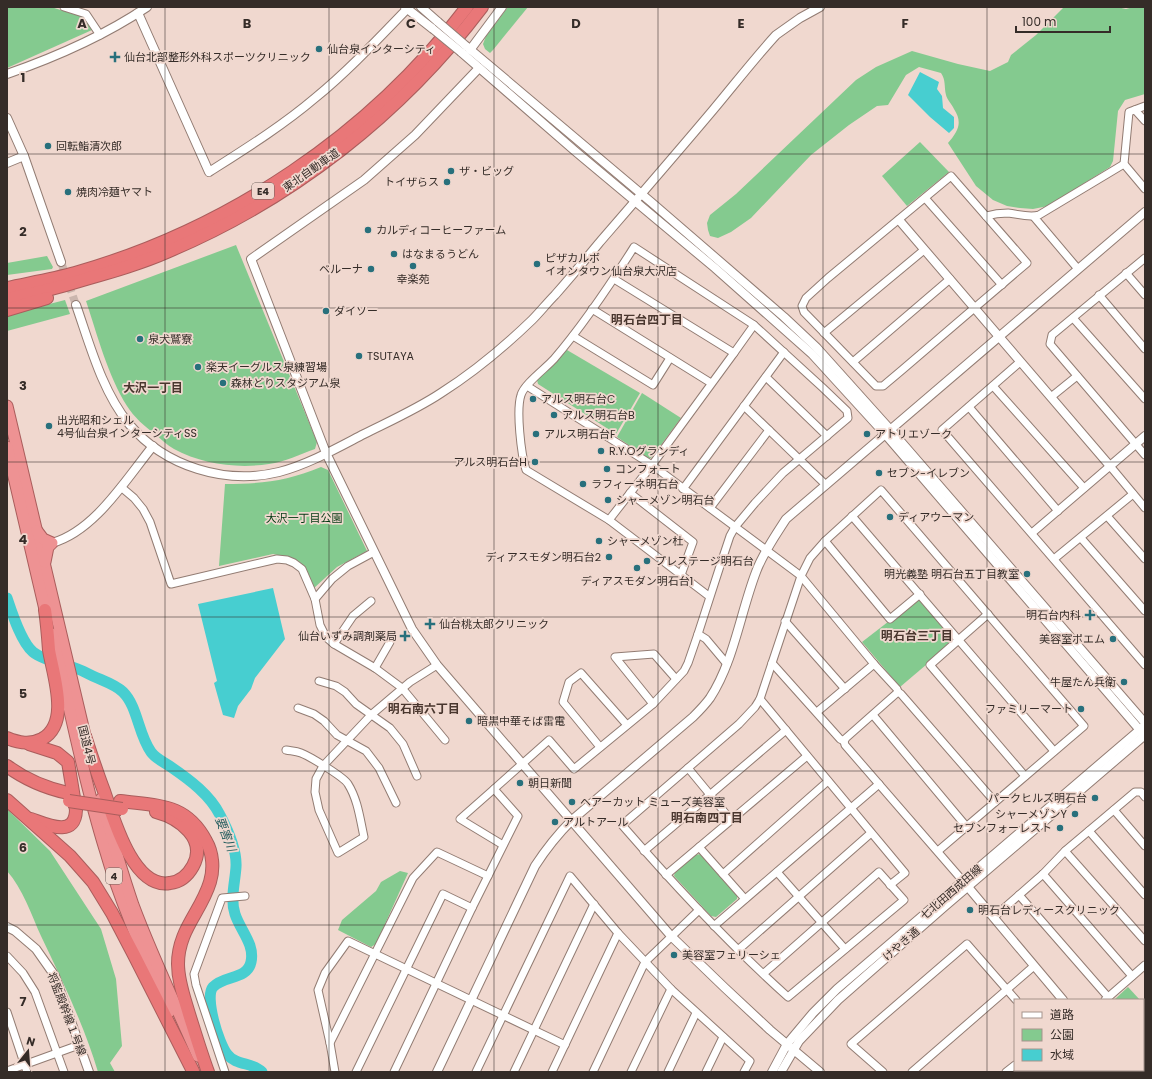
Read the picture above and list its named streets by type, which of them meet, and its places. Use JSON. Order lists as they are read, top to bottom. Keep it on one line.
{"streets":{"highway":["東北自動車道","E4","国道4号","4"],"street":["七北田西成田線","けやき通","将監殿幹線１号線"]},"crossings":[["七北田西成田線","けやき通"]],"districts":["明石台四丁目","大沢一丁目","明石台三丁目","明石南六丁目","明石南四丁目"],"water":["要害川"],"parks":["大沢一丁目公園"],"places":{"other":["仙台泉インターシティ","回転鮨清次郎","ザ・ビッグ","トイザらス","焼肉冷麺ヤマト","カルディコーヒーファーム","はなまるうどん","ピザカルボ イオンタウン仙台泉大沢店","幸楽苑","ベルーナ","ダイソー","泉犬鷲寮","TSUTAYA","楽天イーグルス泉練習場","森林どりスタジアム泉","アルス明石台C","アルス明石台B","出光昭和シェル 4号仙台泉インターシティSS","アルス明石台F","アトリエゾーク","R.Y.Oグランディ","アルス明石台H","コンフォート","セブン-イレブン","ラフィーネ明石台","シャーメゾン明石台","ディアウーマン","シャーメゾン杜","ディアスモダン明石台2","プレステージ明石台","ディアスモダン明石台1","明光義塾 明石台五丁目教室","美容室ポエム","牛屋たん兵衛","ファミリーマート","暗黒中華そば雷電","朝日新聞","パークヒルズ明石台","ヘアーカット ミューズ美容室","シャーメゾンY","アルトアール","セブンフォーレスト","明石台レディースクリニック","美容室フェリーシェ"],"health":["仙台北部整形外科スポーツクリニック","明石台内科","仙台桃太郎クリニック","仙台いずみ調剤薬局"]},"legend":["道路","公園","水域"],"scale_bar":"100 m","north":"top","grid":{"columns":["A","B","C","D","E","F"],"rows":["1","2","3","4","5","6","7"]}}
